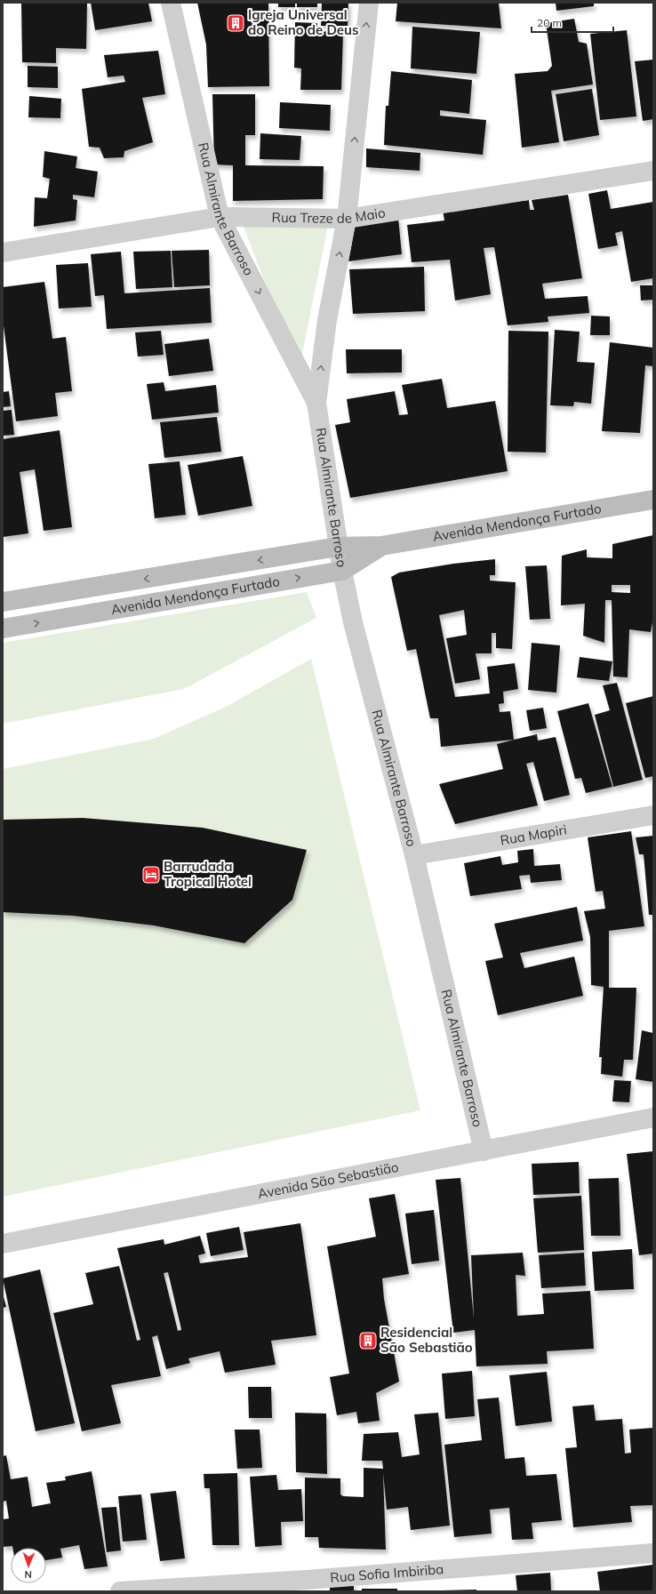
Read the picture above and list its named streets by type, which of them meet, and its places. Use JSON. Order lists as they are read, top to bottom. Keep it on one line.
{"streets":{"street":["Rua Almirante Barroso","Rua Treze de Maio","Avenida Mendonça Furtado","Rua Mapiri","Avenida São Sebastião","Rua Sofia Imbiriba"]},"crossings":[["Rua Almirante Barroso","Rua Treze de Maio"],["Rua Almirante Barroso","Avenida Mendonça Furtado"],["Rua Almirante Barroso","Rua Mapiri"],["Rua Almirante Barroso","Avenida São Sebastião"]],"places":{"building":["Igreja Universal do Reino de Deus","Residencial São Sebastião"],"hotel":["Barrudada Tropical Hotel"]},"scale_bar":"20 m","north":"bottom"}
